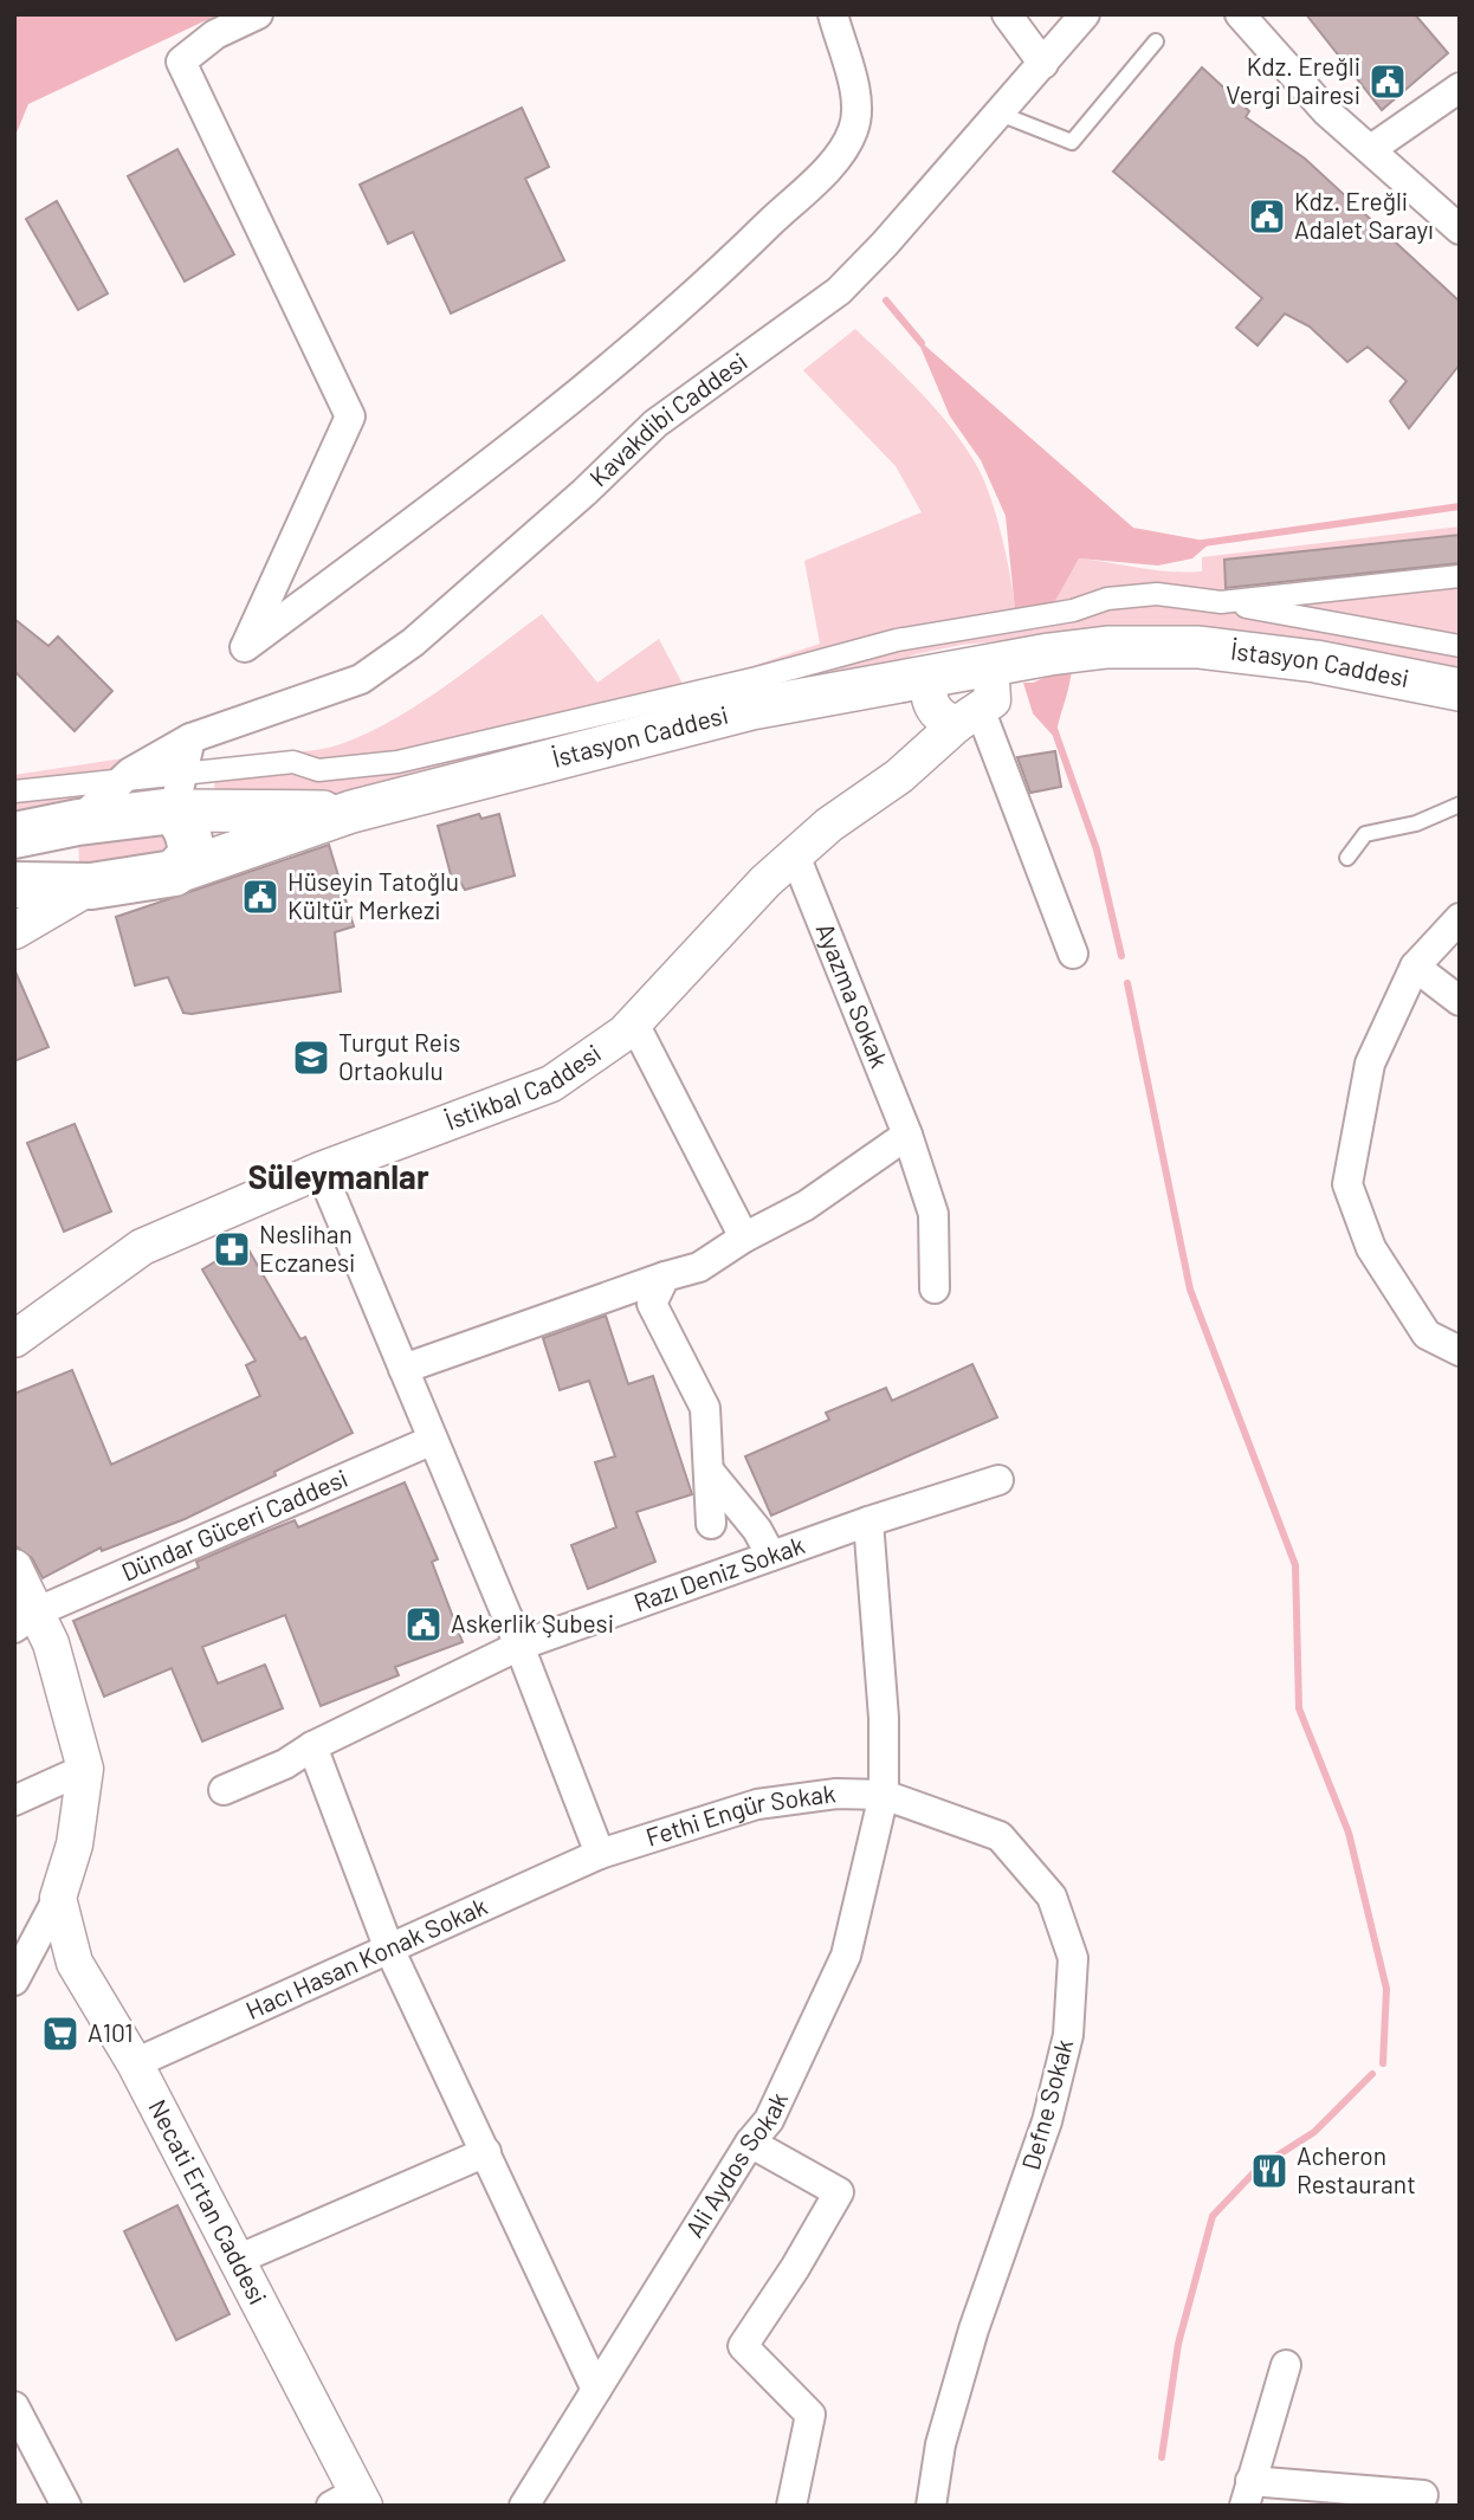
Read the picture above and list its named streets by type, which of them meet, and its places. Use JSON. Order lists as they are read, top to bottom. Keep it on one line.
{"streets":{"main road":["İstasyon Caddesi"],"street":["Kavakdibi Caddesi","Ayazma Sokak","İstikbal Caddesi","Dündar Güceri Caddesi","Razı Deniz Sokak","Fethi Engür Sokak","Hacı Hasan Konak Sokak","Defne Sokak","Ali Aydos Sokak","Necati Ertan Caddesi"]},"crossings":[["İstasyon Caddesi","İstikbal Caddesi"],["Ayazma Sokak","İstikbal Caddesi"],["Razı Deniz Sokak","Ali Aydos Sokak"],["Fethi Engür Sokak","Hacı Hasan Konak Sokak"],["Fethi Engür Sokak","Defne Sokak"],["Fethi Engür Sokak","Ali Aydos Sokak"],["Hacı Hasan Konak Sokak","Necati Ertan Caddesi"],["Defne Sokak","Ali Aydos Sokak"]],"districts":["Süleymanlar"],"places":{"public building":["Kdz. Ereğli Vergi Dairesi","Kdz. Ereğli Adalet Sarayı","Hüseyin Tatoğlu Kültür Merkezi","Askerlik Şubesi"],"school or university":["Turgut Reis Ortaokulu"],"pharmacy":["Neslihan Eczanesi"],"supermarket":["A101"],"restaurant":["Acheron Restaurant"]}}
